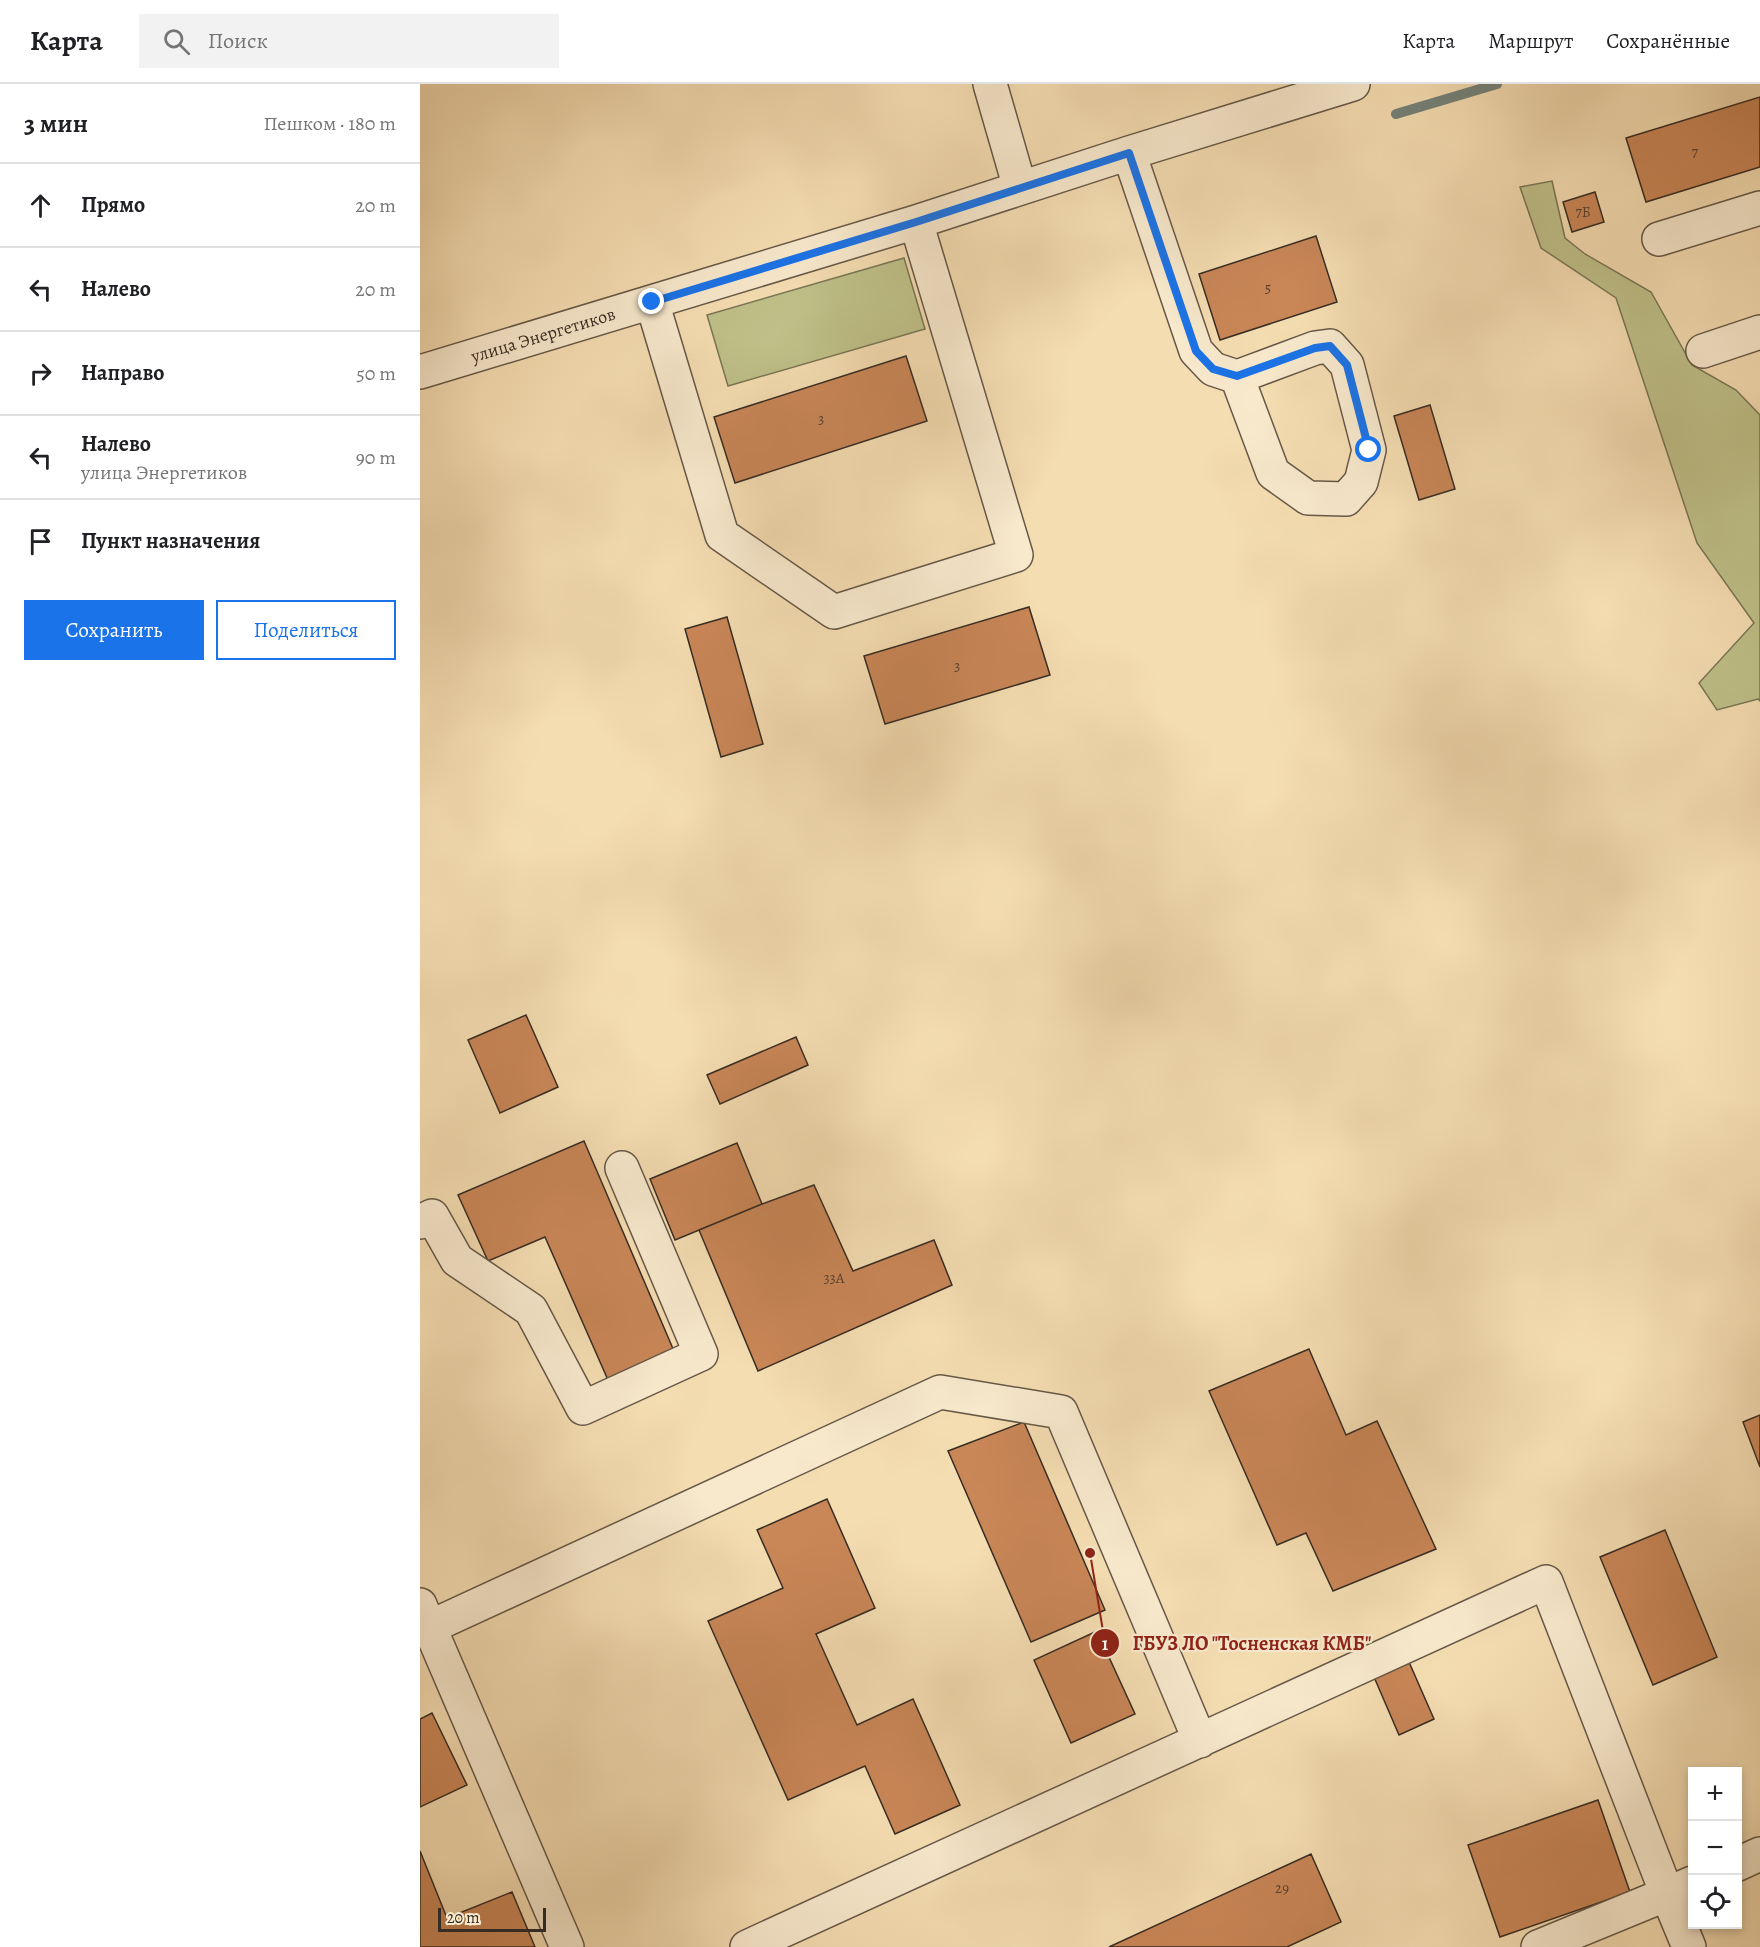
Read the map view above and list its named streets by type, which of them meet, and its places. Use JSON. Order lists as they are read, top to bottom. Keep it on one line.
{"streets":{"street":["улица Энергетиков"]},"places":["ГБУЗ ЛО \"Тосненская КМБ\""],"house_numbers":["7","7Б","5","3","3","33А","29"],"scale_bar":"20 m","page":{"header":"Карта","search":"Поиск","nav":["Карта","Маршрут","Сохранённые"],"heading":["3 мин","Пешком · 180 m"],"list":[["Прямо","20 m"],["Налево","20 m"],["Направо","50 m"],["Налево","улица Энергетиков","90 m"],"Пункт назначения"],"buttons":["Сохранить","Поделиться"],"map_buttons":["+","−"],"scale":"20 m"}}
